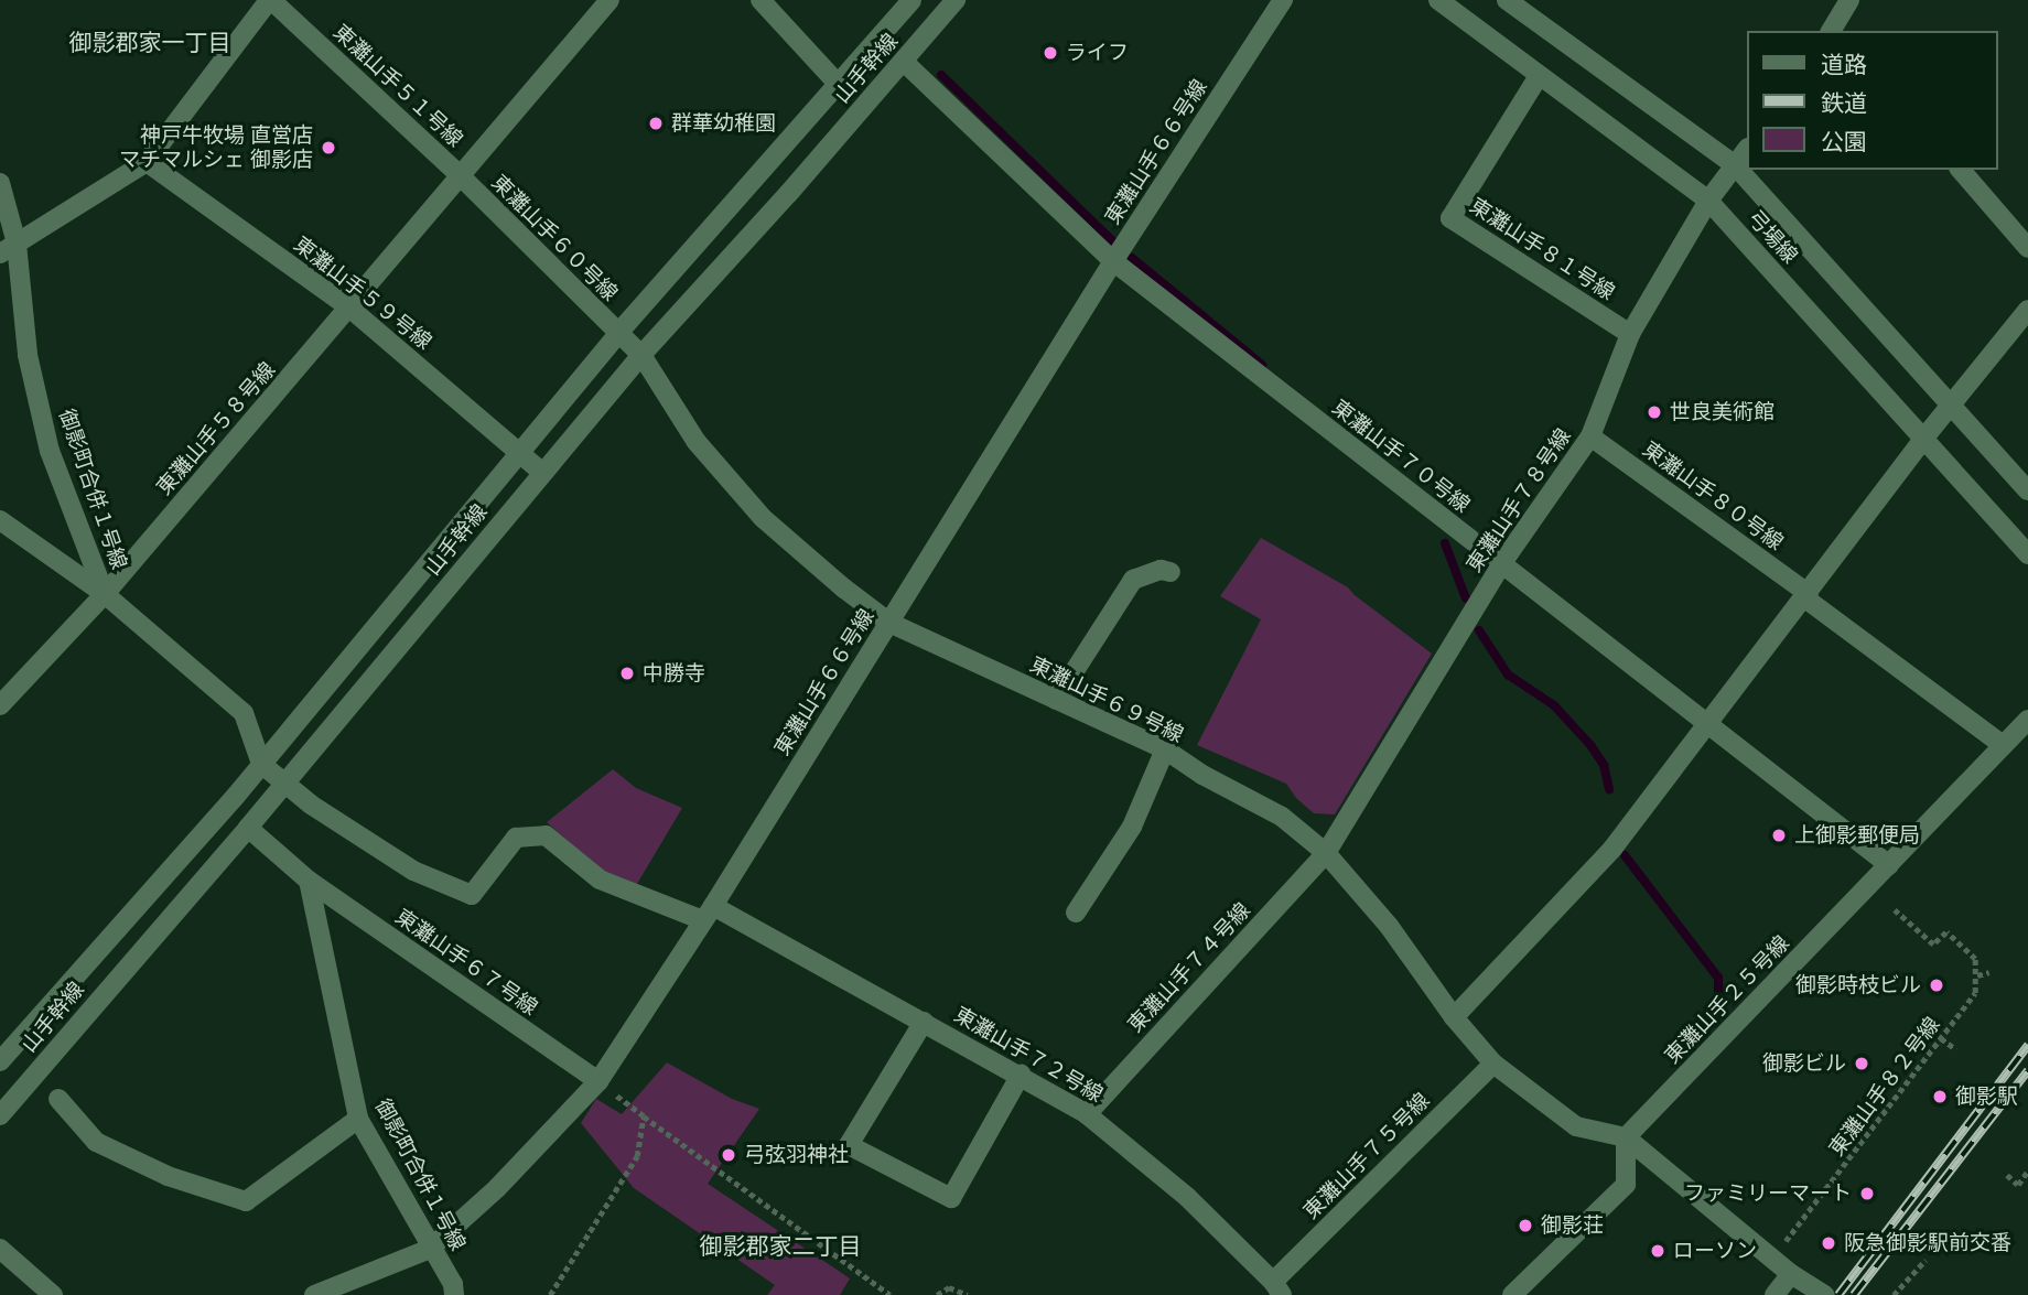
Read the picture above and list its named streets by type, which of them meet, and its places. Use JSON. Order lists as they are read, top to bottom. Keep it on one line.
{"streets":{"street":["山手幹線","東灘山手５１号線","東灘山手６６号線","弓場線","東灘山手６０号線","東灘山手８１号線","東灘山手５９号線","東灘山手５８号線","東灘山手７０号線","御影町合併１号線","東灘山手８０号線","東灘山手７８号線","東灘山手６９号線","東灘山手６７号線","東灘山手７４号線","東灘山手２５号線","東灘山手７２号線","東灘山手７５号線"],"path":["東灘山手８２号線"]},"crossings":[["山手幹線","東灘山手６０号線"],["山手幹線","東灘山手５９号線"],["山手幹線","東灘山手７０号線"],["山手幹線","御影町合併１号線"],["山手幹線","東灘山手６９号線"],["山手幹線","東灘山手７２号線"],["東灘山手５１号線","東灘山手６０号線"],["東灘山手５１号線","東灘山手５９号線"],["東灘山手５１号線","東灘山手５８号線"],["東灘山手５１号線","御影町合併１号線"],["東灘山手６６号線","東灘山手７０号線"],["東灘山手６６号線","御影町合併１号線"],["東灘山手６６号線","東灘山手６９号線"],["東灘山手６６号線","東灘山手６７号線"],["東灘山手６６号線","東灘山手７２号線"],["弓場線","東灘山手８１号線"],["弓場線","東灘山手７８号線"],["東灘山手６０号線","東灘山手５８号線"],["東灘山手６０号線","東灘山手６９号線"],["東灘山手８１号線","東灘山手７８号線"],["東灘山手５９号線","東灘山手５８号線"],["東灘山手５８号線","御影町合併１号線"],["東灘山手７０号線","東灘山手７８号線"],["東灘山手７０号線","東灘山手２５号線"],["御影町合併１号線","東灘山手６７号線"],["東灘山手８０号線","東灘山手７８号線"],["東灘山手８０号線","東灘山手２５号線"],["東灘山手７８号線","東灘山手６９号線"],["東灘山手７８号線","東灘山手７４号線"],["東灘山手６９号線","東灘山手７４号線"],["東灘山手６９号線","東灘山手２５号線"],["東灘山手６９号線","東灘山手７５号線"],["東灘山手７４号線","東灘山手７２号線"],["東灘山手７２号線","東灘山手７５号線"]],"districts":["御影郡家一丁目","御影郡家二丁目"],"places":["ライフ","群華幼稚園","神戸牛牧場 直営店 マチマルシェ 御影店","世良美術館","中勝寺","上御影郵便局","御影時枝ビル","御影ビル","御影駅","弓弦羽神社","ファミリーマート","御影荘","阪急御影駅前交番","ローソン"],"legend":["道路","鉄道","公園"]}
